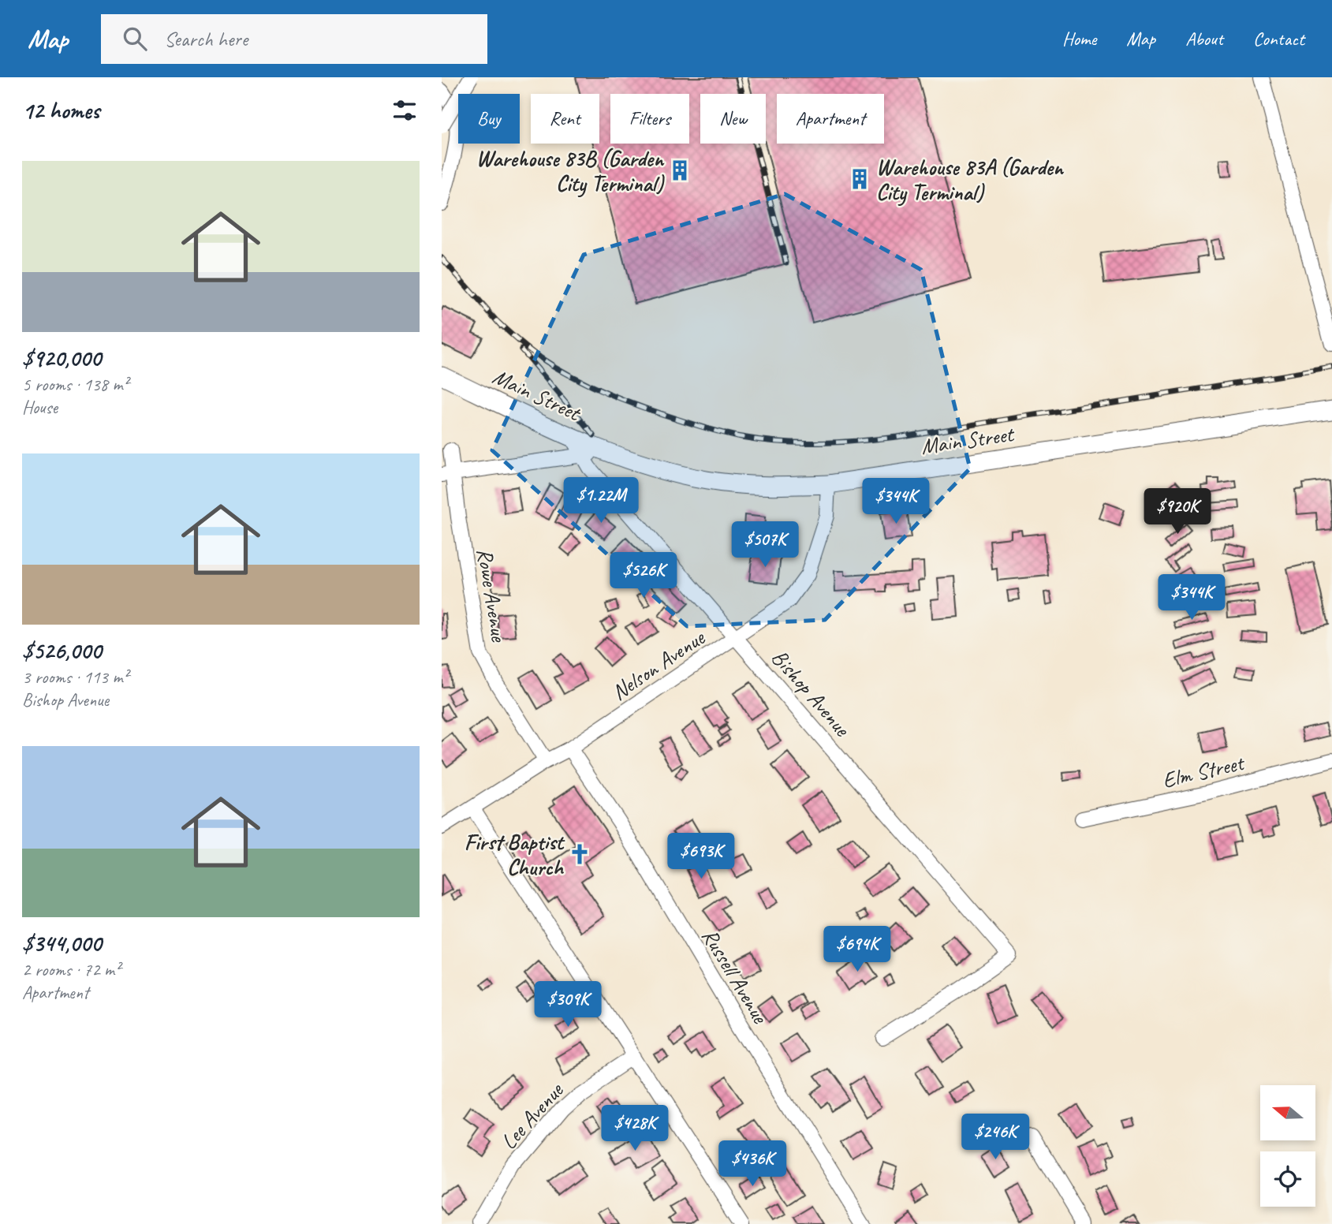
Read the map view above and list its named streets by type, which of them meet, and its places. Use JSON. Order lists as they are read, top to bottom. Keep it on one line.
{"streets":{"main road":["Main Street"],"street":["Rowe Avenue","Nelson Avenue","Bishop Avenue","Elm Street","Russell Avenue","Lee Avenue"]},"crossings":[["Main Street","Rowe Avenue"],["Main Street","Nelson Avenue"],["Main Street","Bishop Avenue"],["Rowe Avenue","Nelson Avenue"],["Nelson Avenue","Bishop Avenue"],["Nelson Avenue","Russell Avenue"]],"places":{"building":["Warehouse 83B (Garden City Terminal)","Warehouse 83A (Garden City Terminal)"],"church":["First Baptist Church"]},"north":"left","page":{"header":"Map","search":"Search here","nav":["Home","Map","About","Contact"],"heading":"12 homes","chip":["Buy","Rent","Filters","New","Apartment"],"list":[{"name":"$920,000","note":"5 rooms · 138 m² · House"},{"name":"$526,000","note":"3 rooms · 113 m² · Bishop Avenue"},{"name":"$344,000","note":"2 rooms · 72 m² · Apartment"}],"price":["$1.22M","$344K","$920K","$507K","$526K","$344K","$693K","$694K","$309K","$428K","$246K","$436K"]}}
